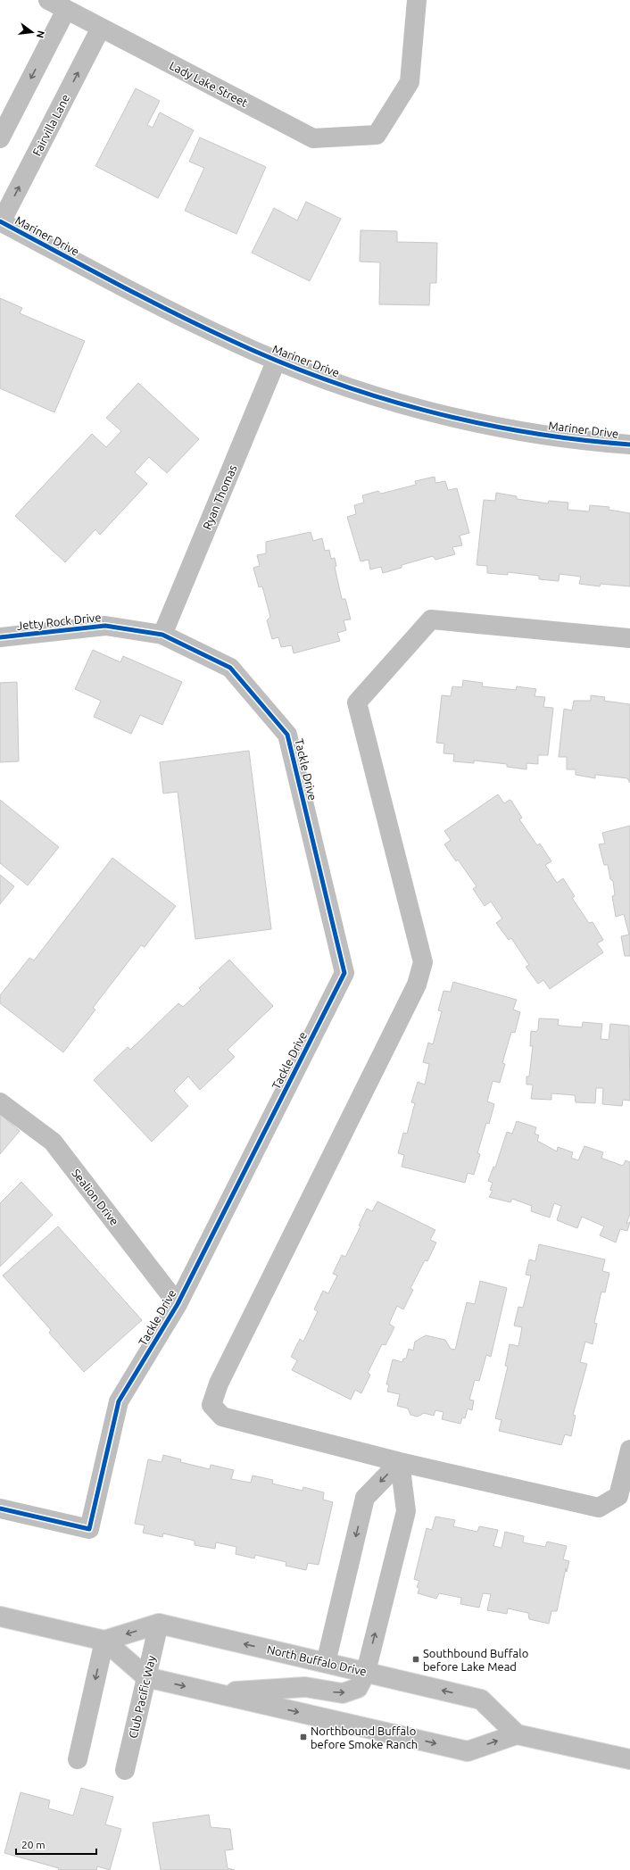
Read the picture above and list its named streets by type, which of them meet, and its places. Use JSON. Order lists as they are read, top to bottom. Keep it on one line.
{"streets":{"street":["Lady Lake Street","Fairvilla Lane","Mariner Drive","Ryan Thomas","Jetty Rock Drive","Tackle Drive","Sealion Drive","North Buffalo Drive","Club Pacific Way"]},"crossings":[["Lady Lake Street","Fairvilla Lane"],["Fairvilla Lane","Mariner Drive"],["Mariner Drive","Ryan Thomas"],["Ryan Thomas","Jetty Rock Drive"],["Ryan Thomas","Tackle Drive"],["Jetty Rock Drive","Tackle Drive"],["Tackle Drive","Sealion Drive"],["North Buffalo Drive","Club Pacific Way"]],"places":{"transit":["Southbound Buffalo before Lake Mead","Northbound Buffalo before Smoke Ranch"]},"scale_bar":"20 m","north":"right"}
